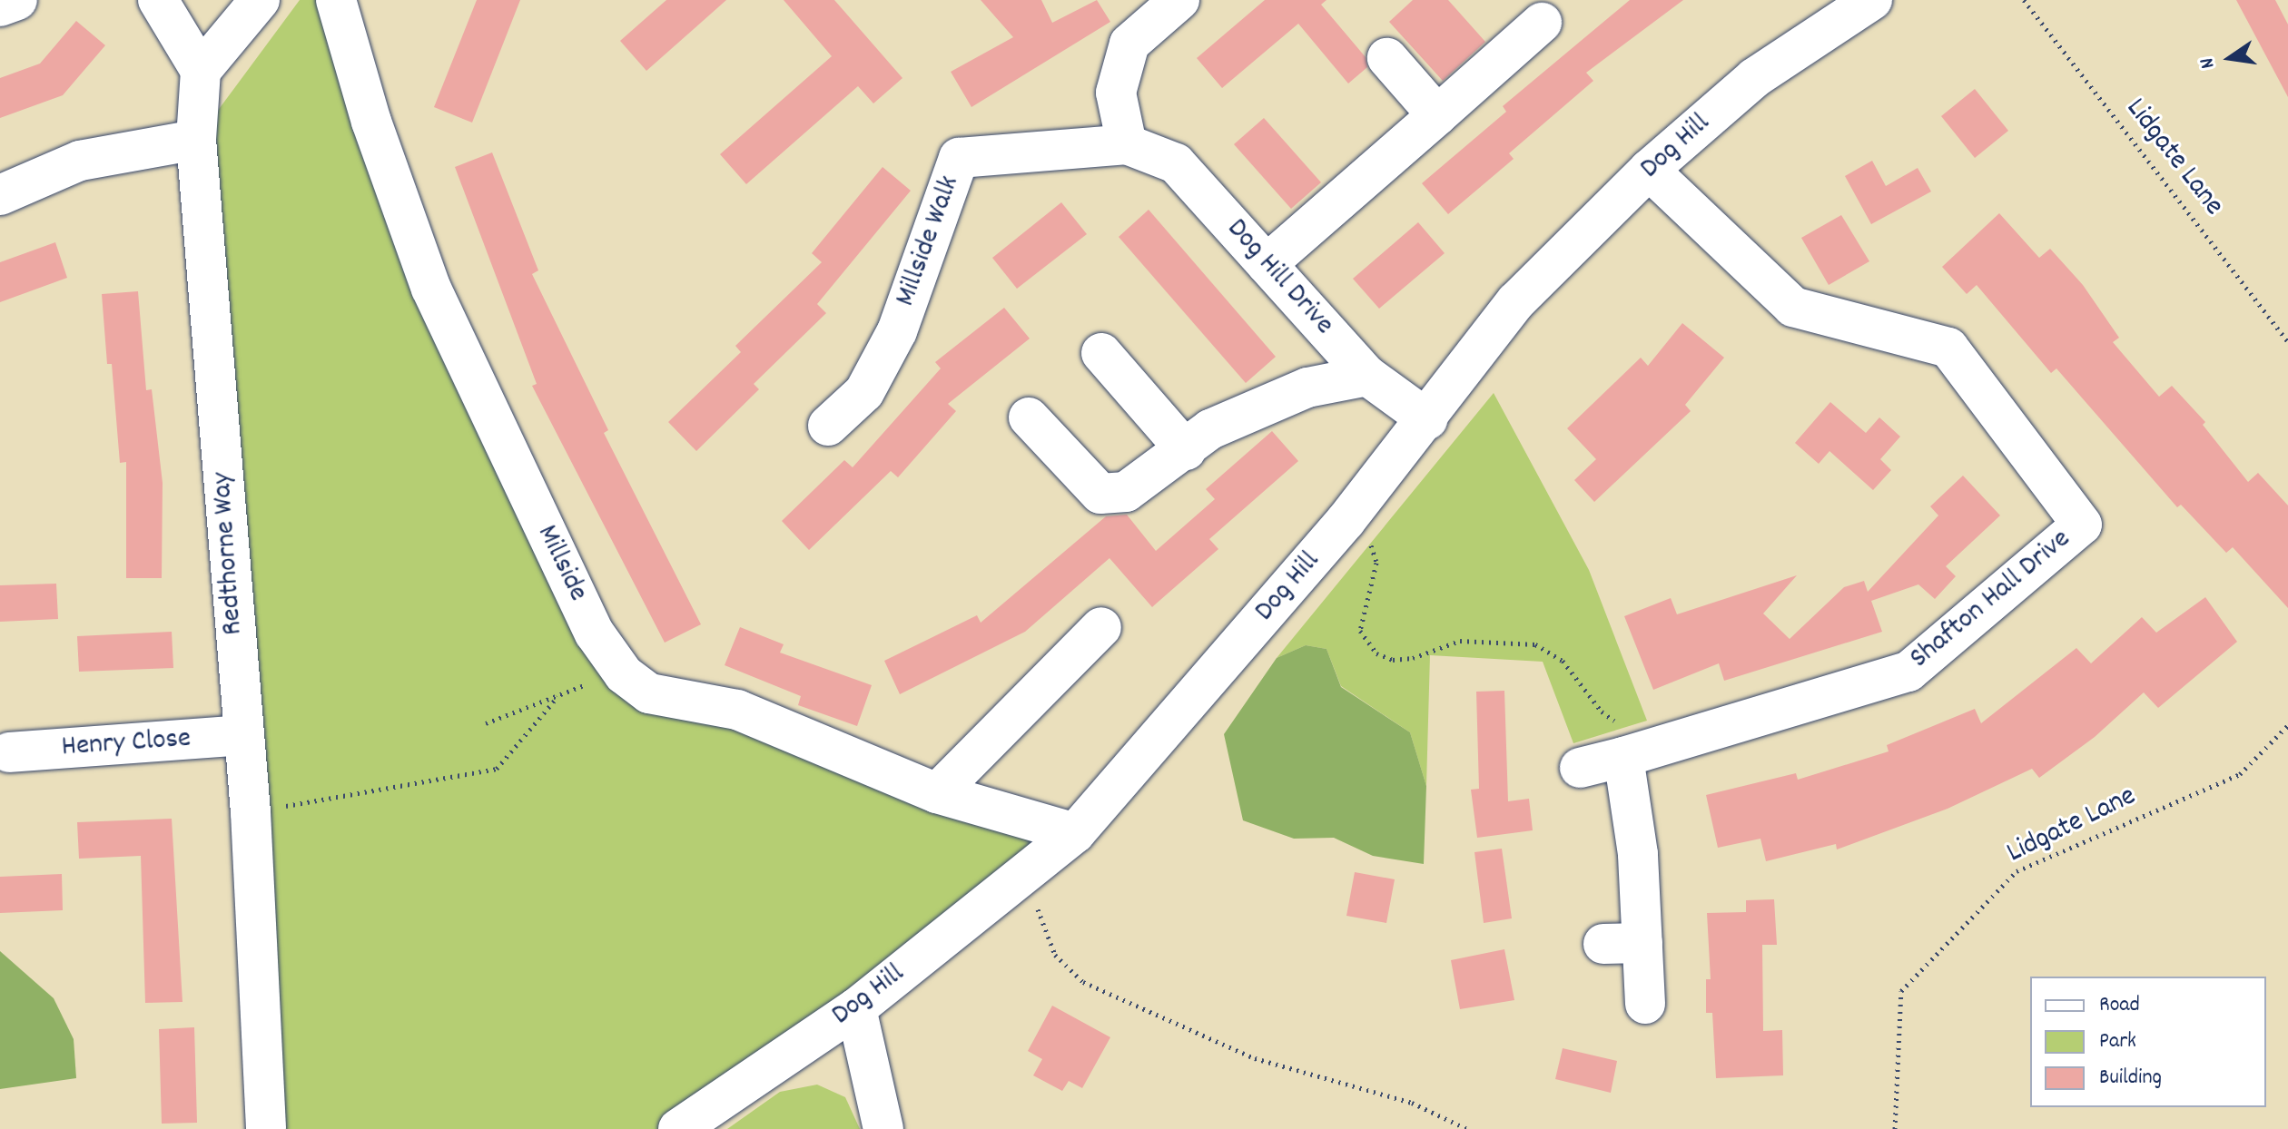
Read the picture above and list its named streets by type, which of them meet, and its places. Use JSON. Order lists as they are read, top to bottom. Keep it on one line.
{"streets":{"street":["Dog Hill","Millside Walk","Dog Hill Drive","Redthorne Way","Millside","Shafton Hall Drive","Henry Close"],"path":["Lidgate Lane"]},"crossings":[["Dog Hill","Dog Hill Drive"],["Dog Hill","Millside"],["Dog Hill","Shafton Hall Drive"],["Millside Walk","Dog Hill Drive"],["Redthorne Way","Henry Close"]],"legend":["Road","Park","Building"],"north":"left"}
